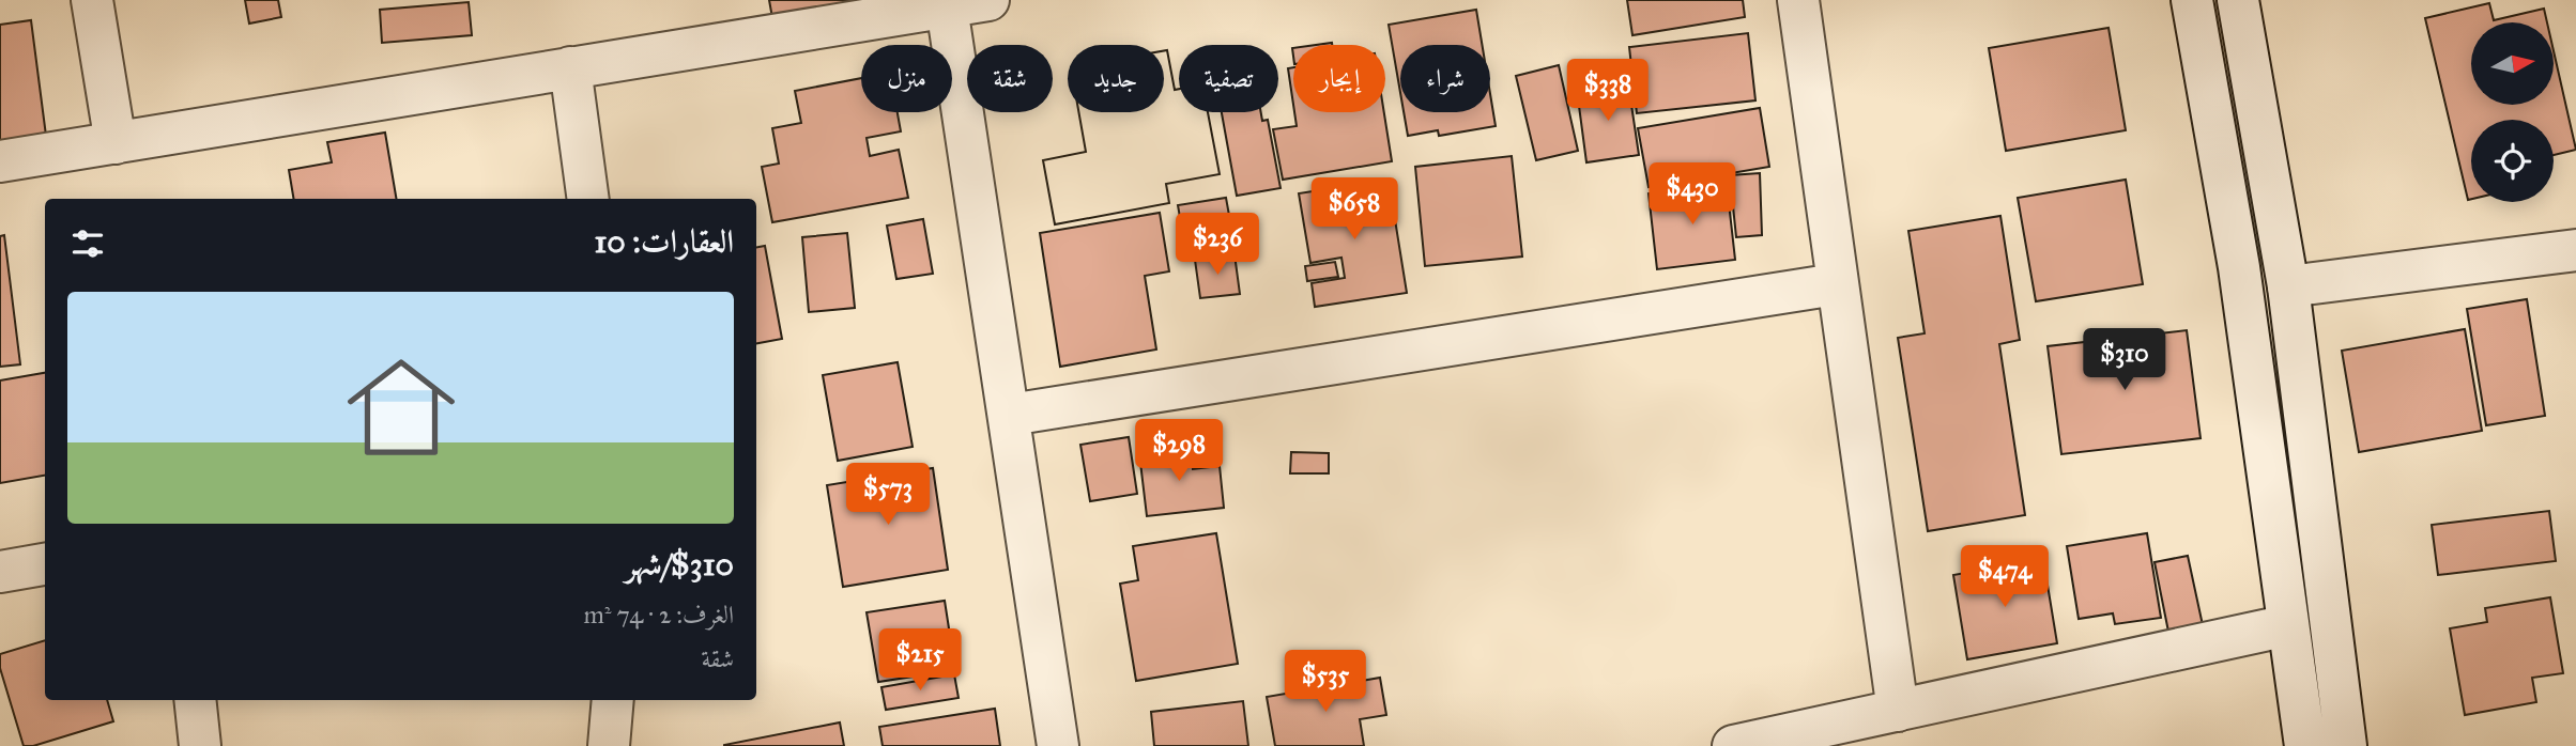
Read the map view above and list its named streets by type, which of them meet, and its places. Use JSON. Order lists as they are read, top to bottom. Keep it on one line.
{"north":"right","page":{"chip":["شراء","إيجار","تصفية","جديد","شقة","منزل"],"price":["$338","$430","$658","$236","$310","$298","$573","$474","$215","$535"],"heading":"العقارات: 10","list":[{"name":"$310/شهر","note":"الغرف: 2 · 74 m² · شقة"}]}}
